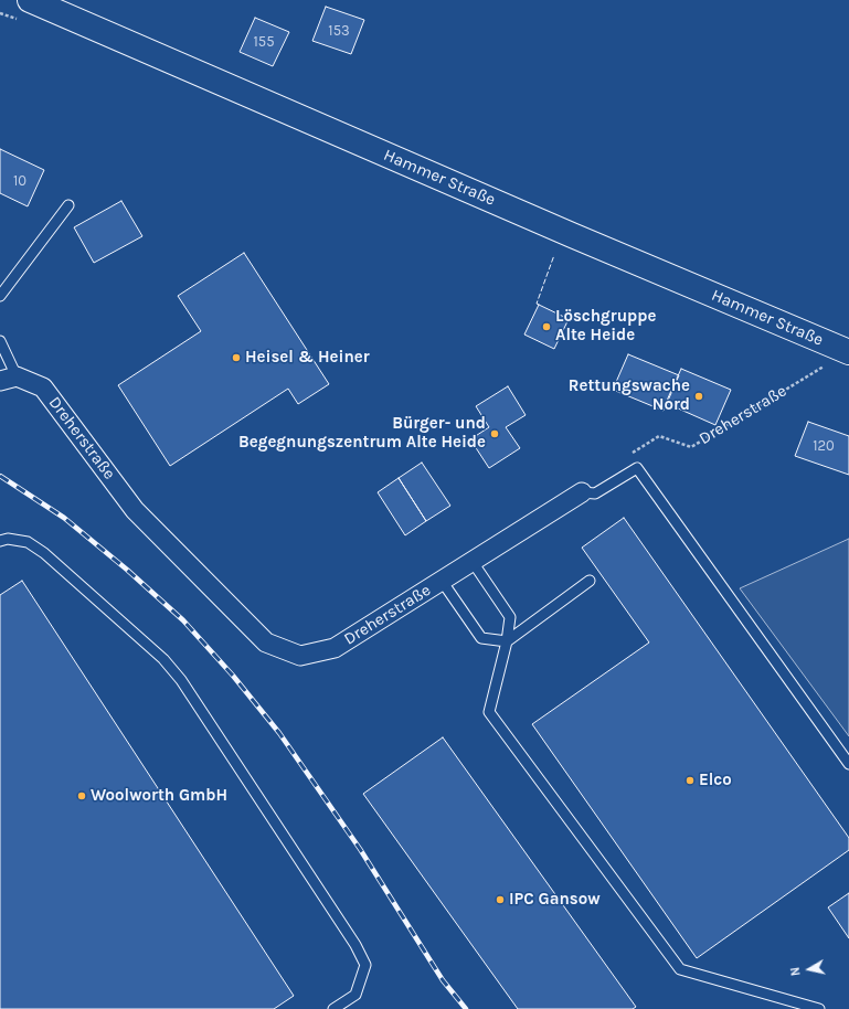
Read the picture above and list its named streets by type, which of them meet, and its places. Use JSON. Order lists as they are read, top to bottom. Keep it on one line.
{"streets":{"main road":["Hammer Straße"],"street":["Dreherstraße"]},"places":["Löschgruppe Alte Heide","Heisel & Heiner","Rettungswache Nord","Bürger- und Begegnungszentrum Alte Heide","Elco","Woolworth GmbH","IPC Gansow"],"house_numbers":["153","155","10","120"],"north":"left"}
